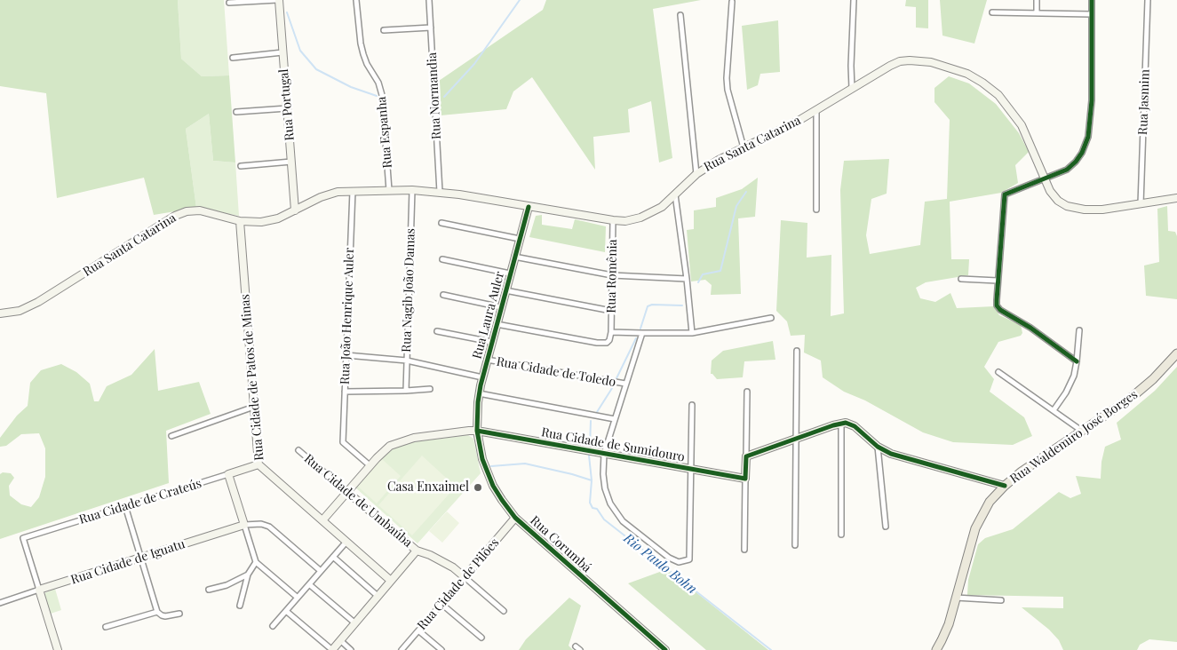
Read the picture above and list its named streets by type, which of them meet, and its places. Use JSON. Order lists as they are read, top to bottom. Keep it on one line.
{"streets":{"main road":["Rua Waldemiro José Borges"],"street":["Rua Normandia","Rua Jasmim","Rua Portugal","Rua Espanha","Rua Santa Catarina","Rua Romênia","Rua Nagib João Damas","Rua Laura Auler","Rua João Henrique Auler","Rua Cidade de Toledo","Rua Cidade de Patos de Minas","Rua Cidade de Sumidouro","Rua Cidade de Umbaúba","Rua Cidade de Crateús","Rua Corumbá","Rua Cidade de Iguatu","Rua Cidade de Pilões"]},"crossings":[["Rua Normandia","Rua Santa Catarina"],["Rua Jasmim","Rua Santa Catarina"],["Rua Portugal","Rua Santa Catarina"],["Rua Espanha","Rua Santa Catarina"],["Rua Santa Catarina","Rua Romênia"],["Rua Santa Catarina","Rua Nagib João Damas"],["Rua Santa Catarina","Rua Laura Auler"],["Rua Santa Catarina","Rua João Henrique Auler"],["Rua Santa Catarina","Rua Cidade de Patos de Minas"],["Rua Laura Auler","Rua Cidade de Toledo"],["Rua Laura Auler","Rua Cidade de Sumidouro"],["Rua Laura Auler","Rua Corumbá"],["Rua João Henrique Auler","Rua Cidade de Sumidouro"],["Rua Cidade de Patos de Minas","Rua Cidade de Sumidouro"],["Rua Cidade de Patos de Minas","Rua Cidade de Crateús"],["Rua Cidade de Sumidouro","Rua Cidade de Umbaúba"],["Rua Cidade de Sumidouro","Rua Corumbá"],["Rua Cidade de Umbaúba","Rua Cidade de Pilões"],["Rua Cidade de Crateús","Rua Cidade de Iguatu"],["Rua Corumbá","Rua Cidade de Pilões"]],"water":["Rio Paulo Bohn"],"places":["Casa Enxaimel"]}
